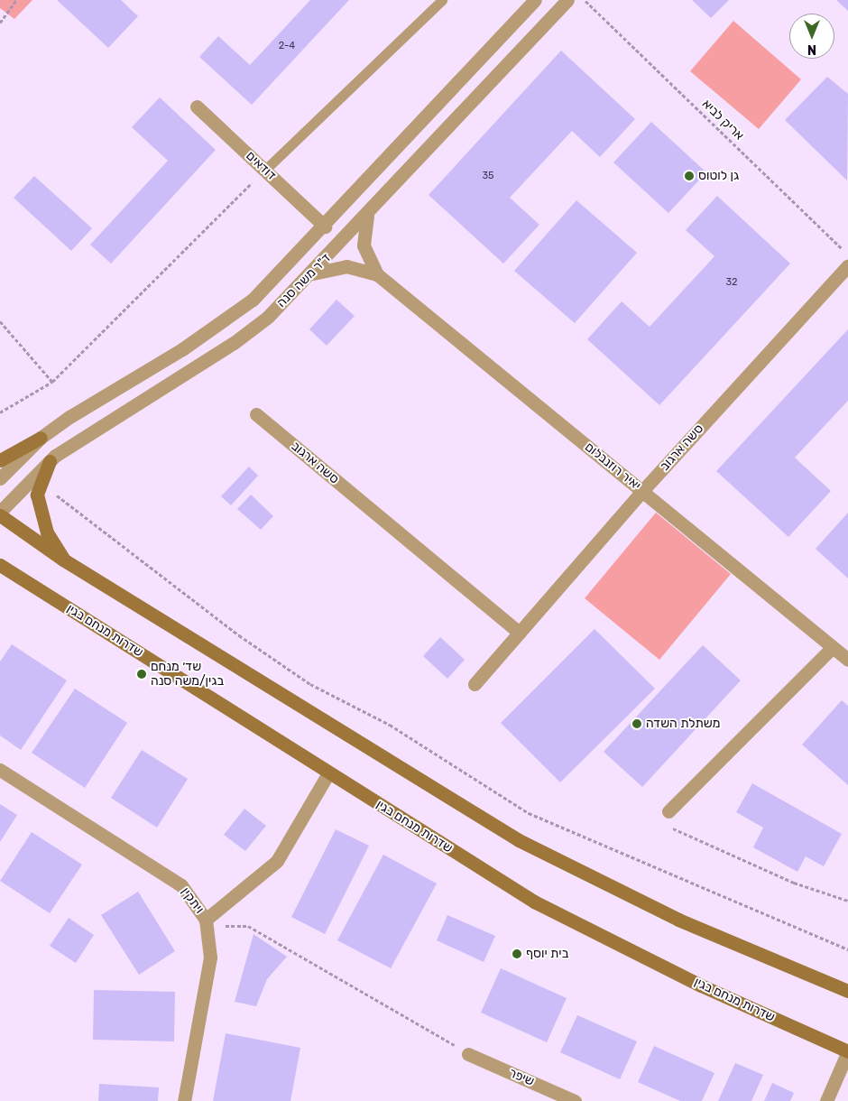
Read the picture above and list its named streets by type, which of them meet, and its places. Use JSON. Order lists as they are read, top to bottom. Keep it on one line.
{"streets":{"main road":["שדרות מנחם בגין"],"street":["דודאים","ד\"ר משה סנה","סשה ארגוב","יאיר רוזנבלום","ויתקין","שיפר"],"path":["אריק לביא"]},"crossings":[["דודאים","ד\"ר משה סנה"],["ד\"ר משה סנה","יאיר רוזנבלום"],["סשה ארגוב","יאיר רוזנבלום"]],"places":["גן לוטוס","שד׳ מנחם בגין/משה סנה","משתלת השדה","בית יוסף"],"house_numbers":["2-4","35","32"],"north":"bottom"}
